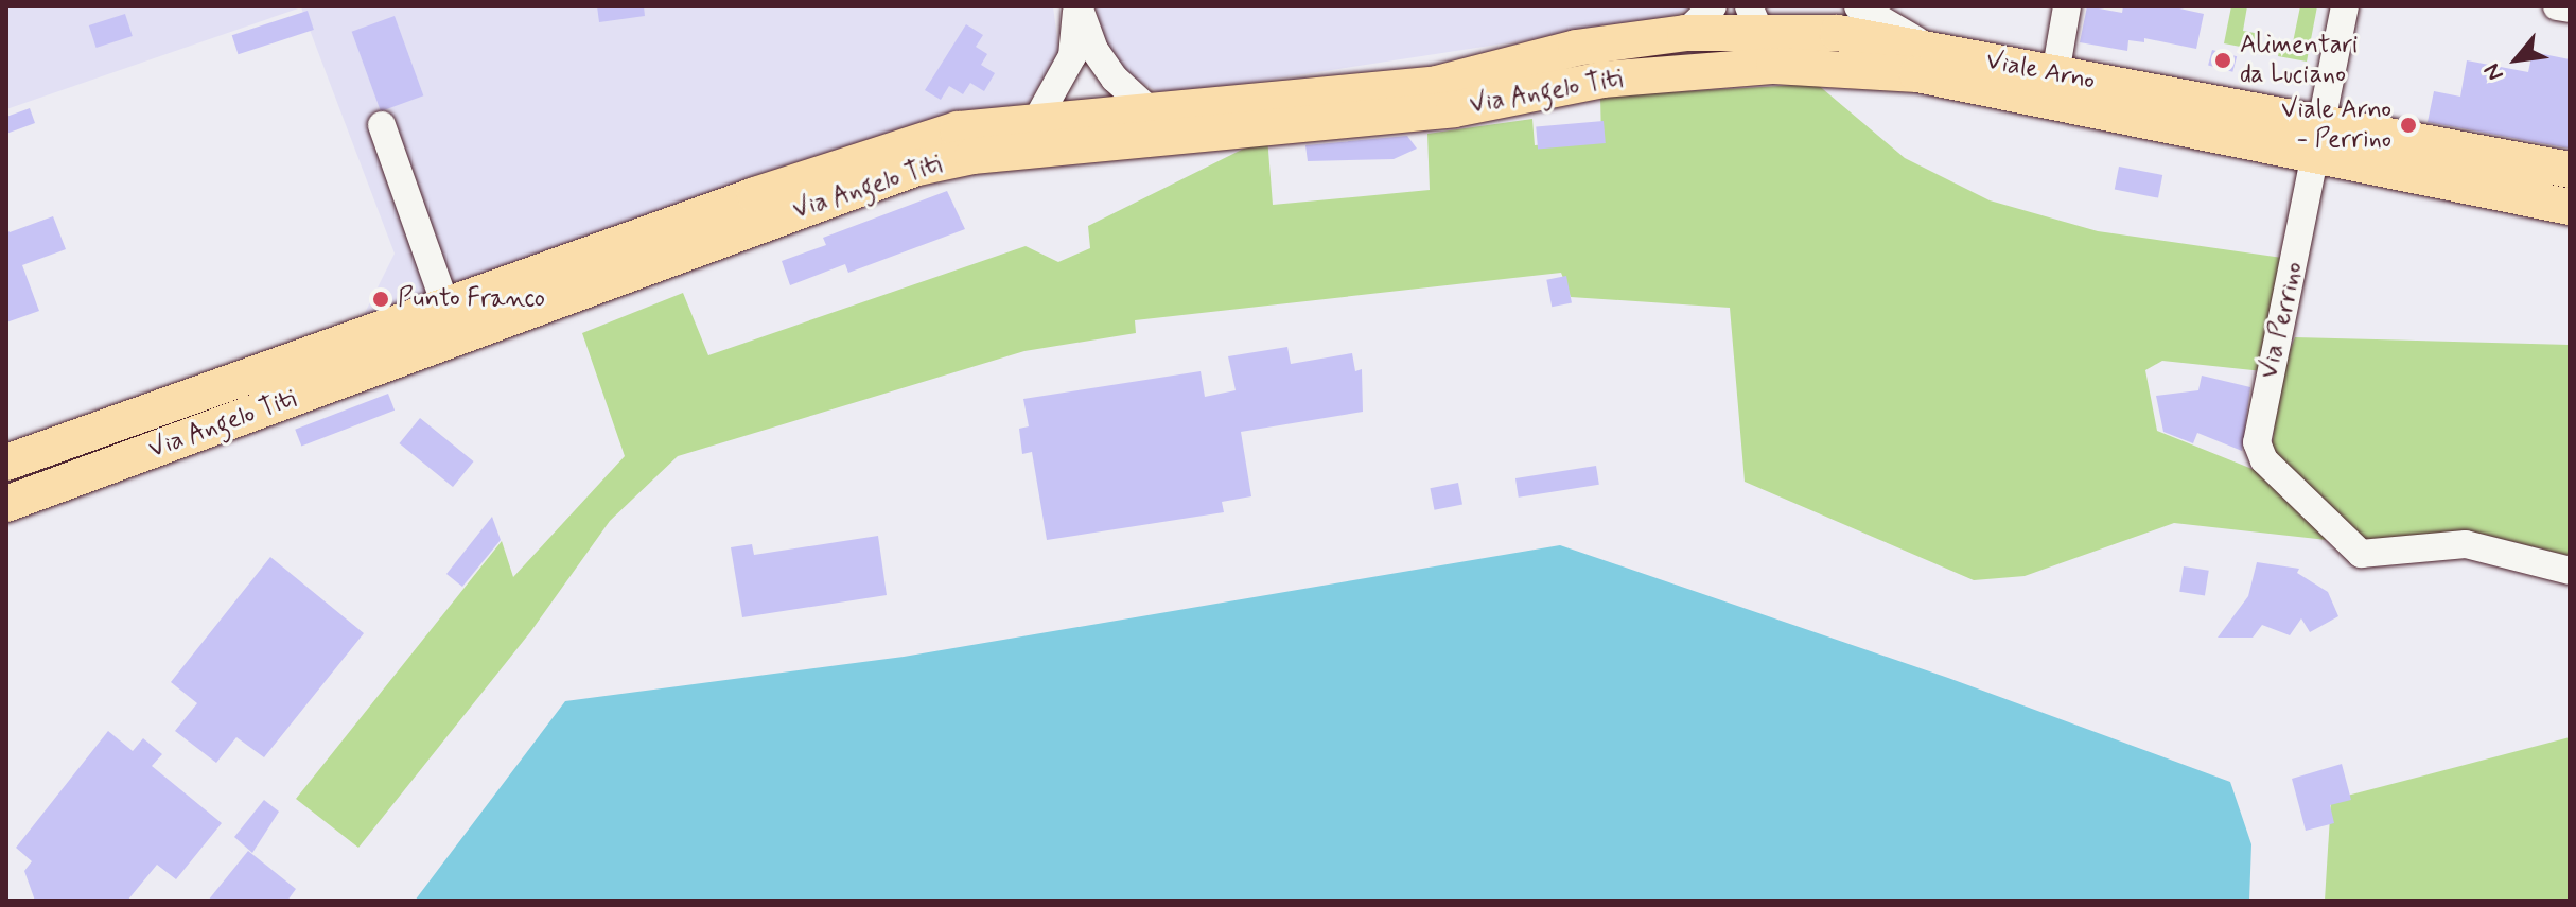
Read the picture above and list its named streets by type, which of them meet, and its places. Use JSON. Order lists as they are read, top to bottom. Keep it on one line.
{"streets":{"main road":["Viale Arno","Via Angelo Titi"],"street":["Via Perrino"]},"crossings":[["Viale Arno","Via Angelo Titi"],["Viale Arno","Via Perrino"]],"places":["Alimentari da Luciano","Viale Arno - Perrino","Punto Franco"],"north":"bottom left"}
